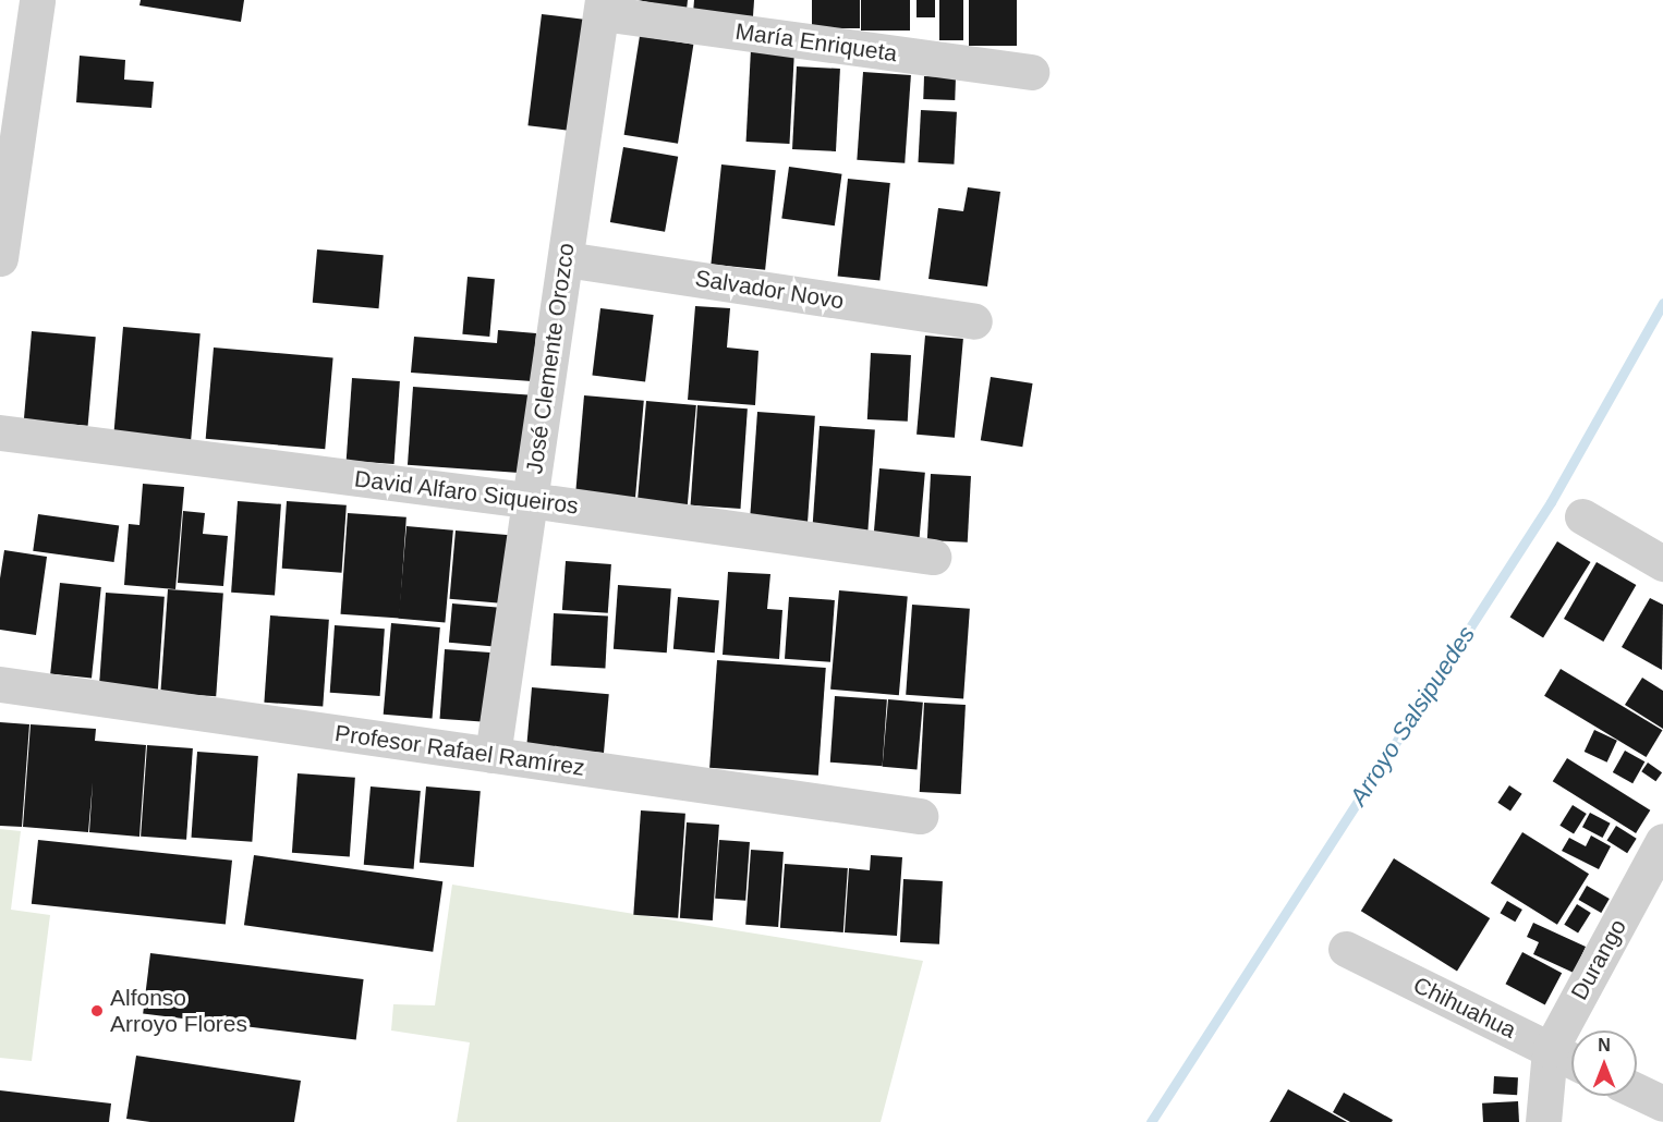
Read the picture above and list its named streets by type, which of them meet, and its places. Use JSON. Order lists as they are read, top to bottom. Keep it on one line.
{"streets":{"street":["María Enriqueta","Salvador Novo","José Clemente Orozco","David Alfaro Siqueiros","Profesor Rafael Ramírez","Durango","Chihuahua"]},"crossings":[["María Enriqueta","José Clemente Orozco"],["Salvador Novo","José Clemente Orozco"],["José Clemente Orozco","David Alfaro Siqueiros"],["José Clemente Orozco","Profesor Rafael Ramírez"],["Durango","Chihuahua"]],"water":["Arroyo Salsipuedes"],"places":["Alfonso Arroyo Flores"],"north":"top"}
